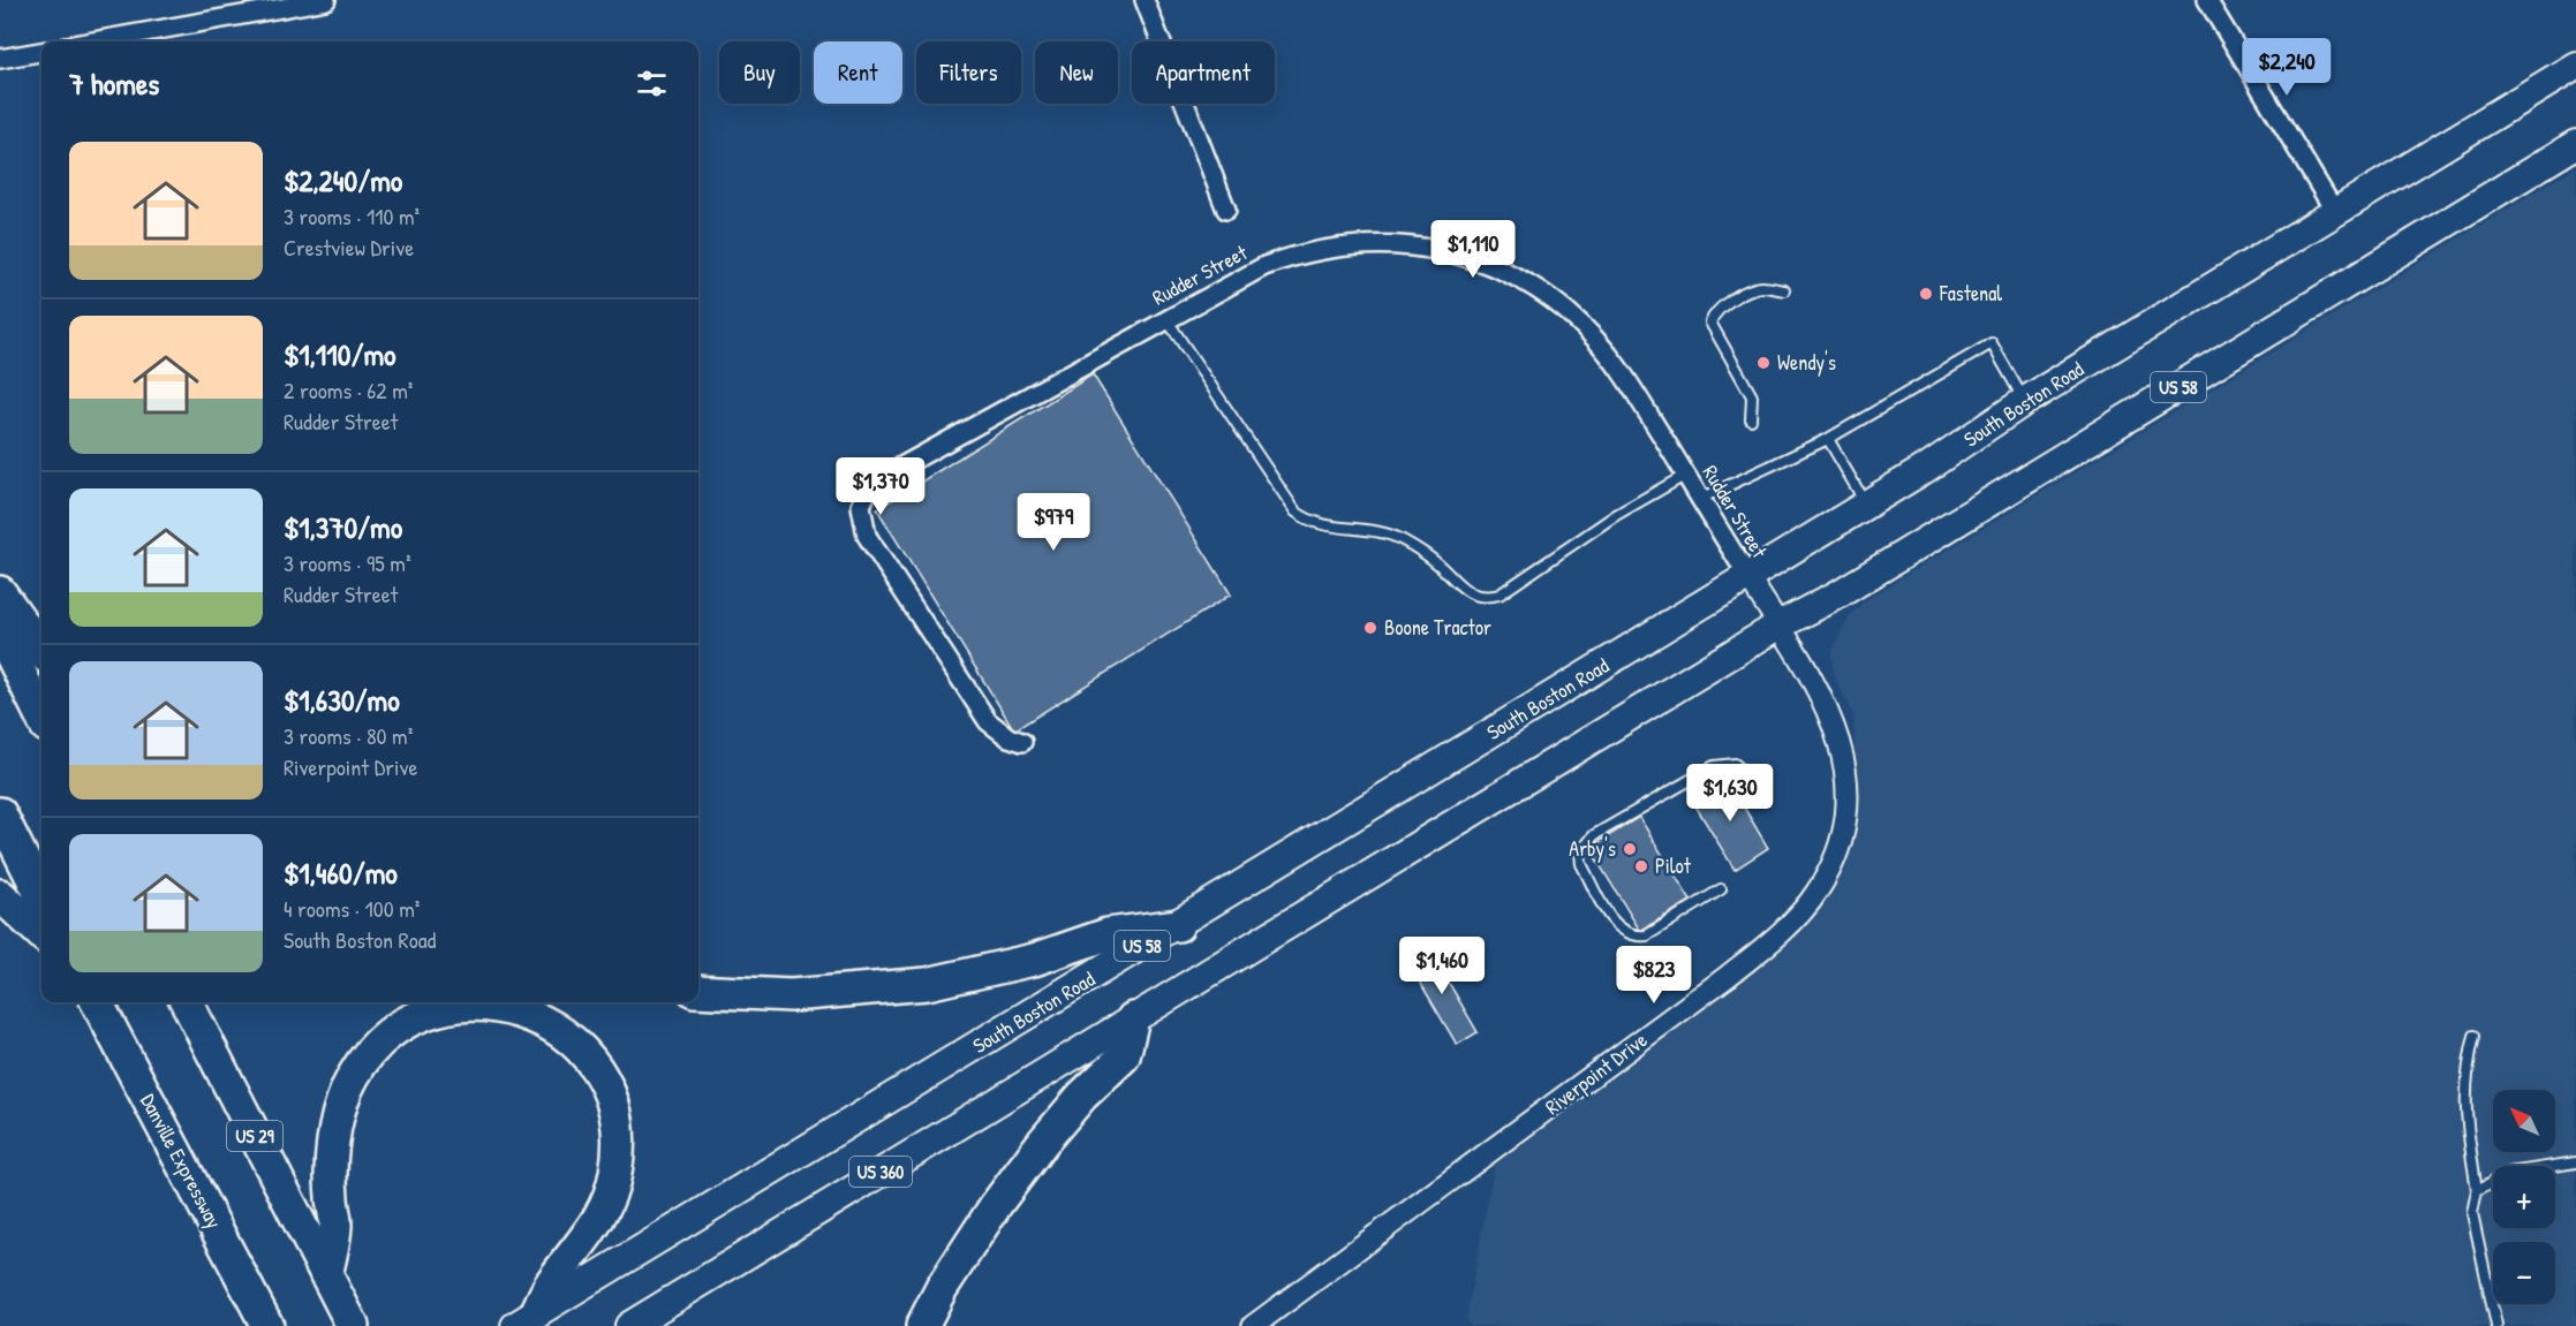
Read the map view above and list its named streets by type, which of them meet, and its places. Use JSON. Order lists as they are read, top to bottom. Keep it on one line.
{"streets":{"highway":["US 58","South Boston Road","US 29","Danville Expressway","US 360"],"street":["Rudder Street","Riverpoint Drive"]},"crossings":[["Rudder Street","South Boston Road"],["Rudder Street","Riverpoint Drive"],["US 58","Riverpoint Drive"],["US 58","US 360"],["South Boston Road","Riverpoint Drive"]],"places":["Fastenal","Wendy's","Boone Tractor","Arby's","Pilot"],"north":"top left","page":{"price":["$2,240","$1,110","$1,370","$979","$1,630","$1,460","$823"],"chip":["Buy","Rent","Filters","New","Apartment"],"heading":"7 homes","list":[{"name":"$2,240/mo","note":"3 rooms · 110 m² · Crestview Drive"},{"name":"$1,110/mo","note":"2 rooms · 62 m² · Rudder Street"},{"name":"$1,370/mo","note":"3 rooms · 95 m² · Rudder Street"},{"name":"$1,630/mo","note":"3 rooms · 80 m² · Riverpoint Drive"},{"name":"$1,460/mo","note":"4 rooms · 100 m² · South Boston Road"}],"map_buttons":["+","−"]}}
